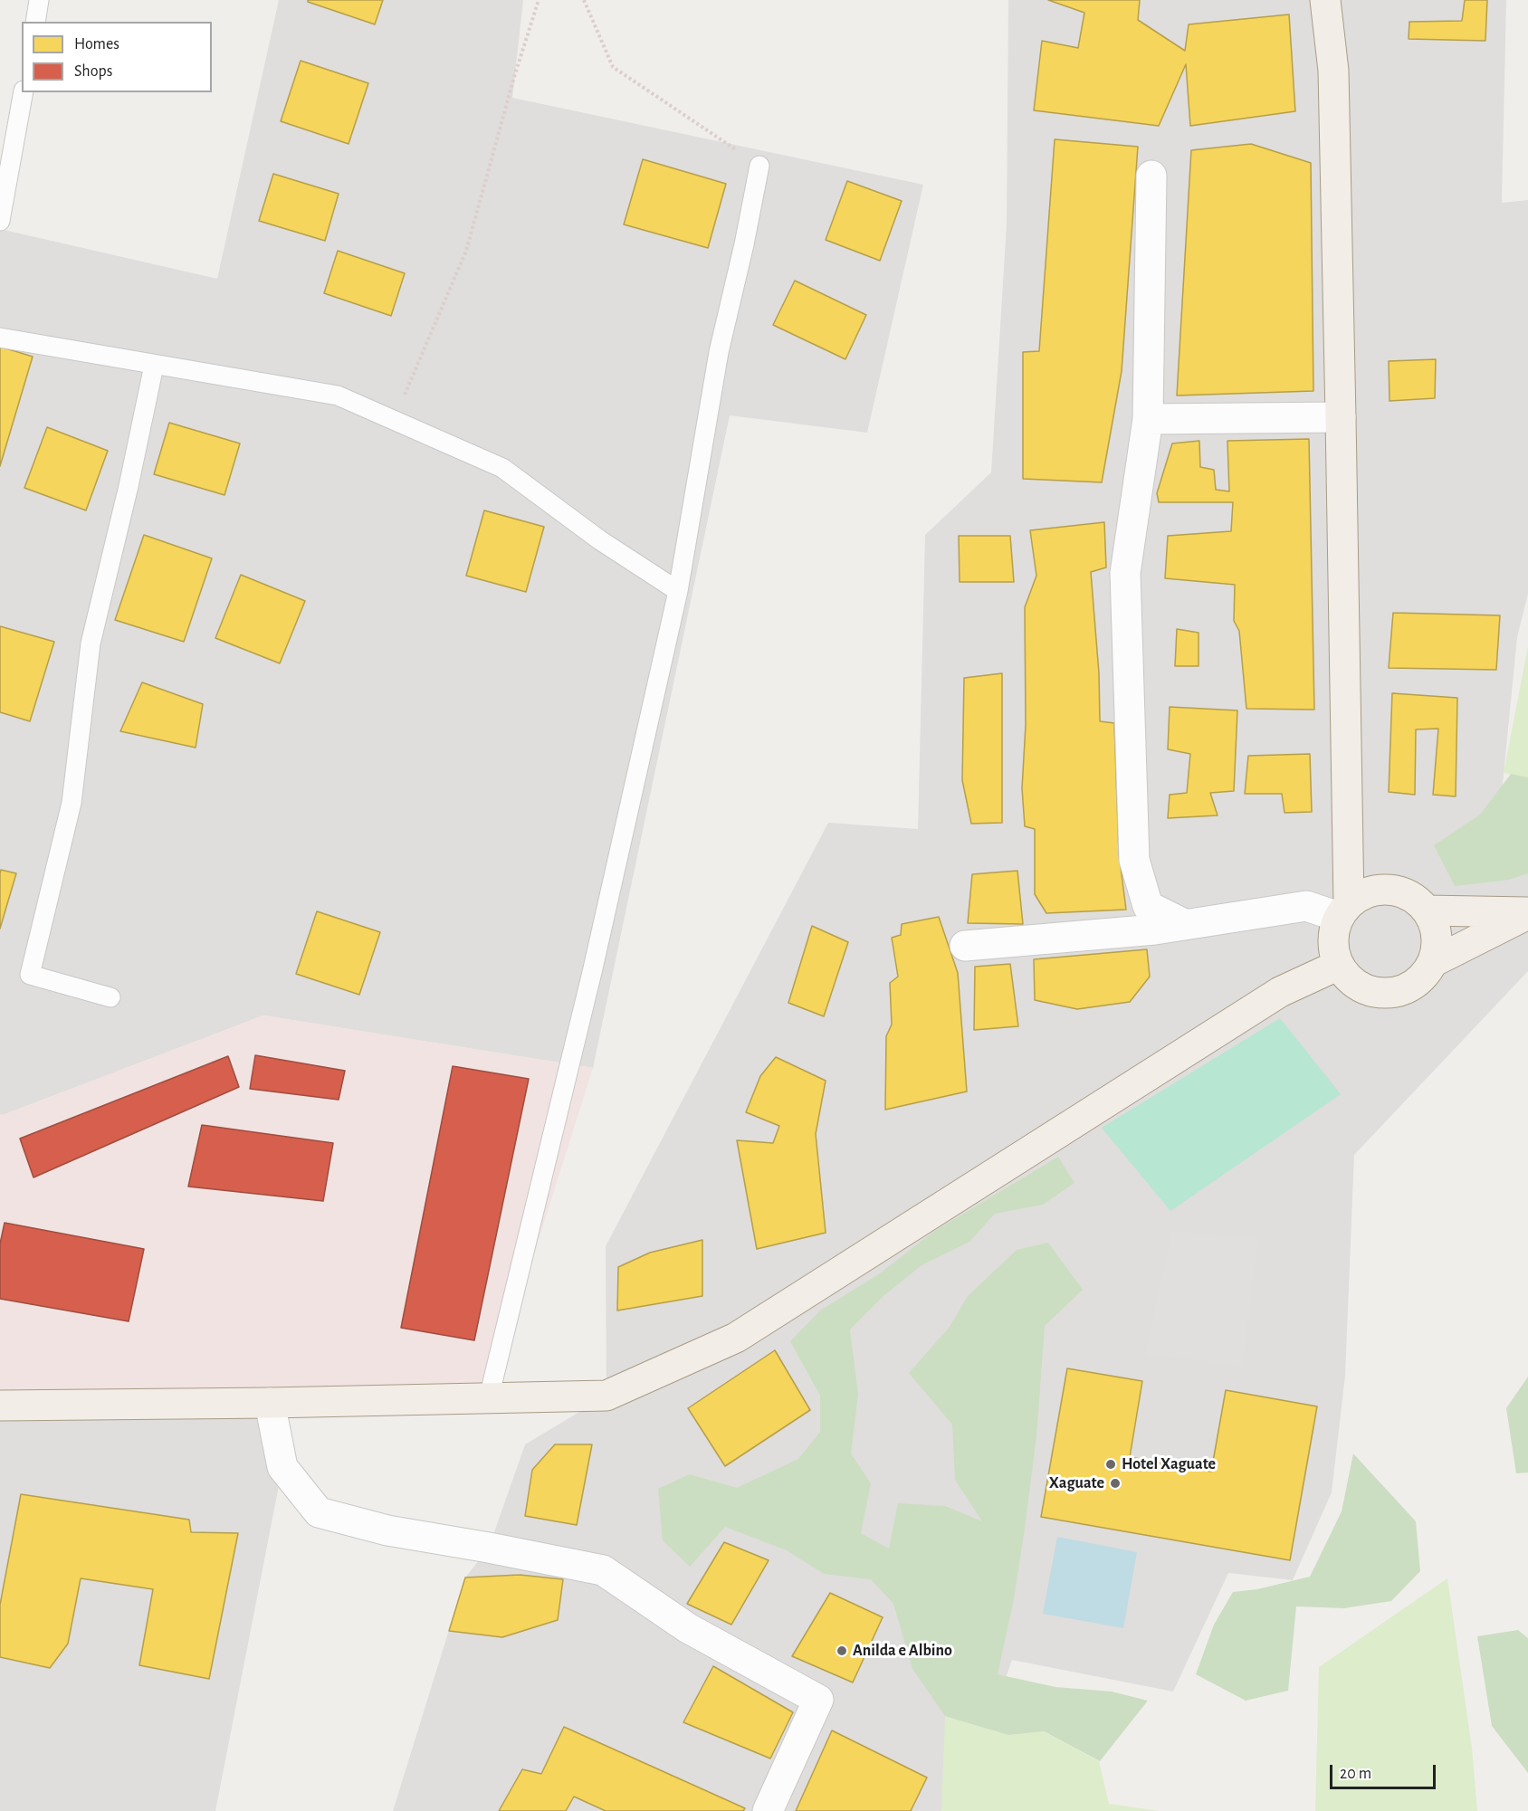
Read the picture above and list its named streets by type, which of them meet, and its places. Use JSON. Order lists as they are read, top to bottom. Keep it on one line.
{"places":["Hotel Xaguate","Xaguate","Anilda e Albino"],"legend":["Homes","Shops"],"scale_bar":"20 m"}
